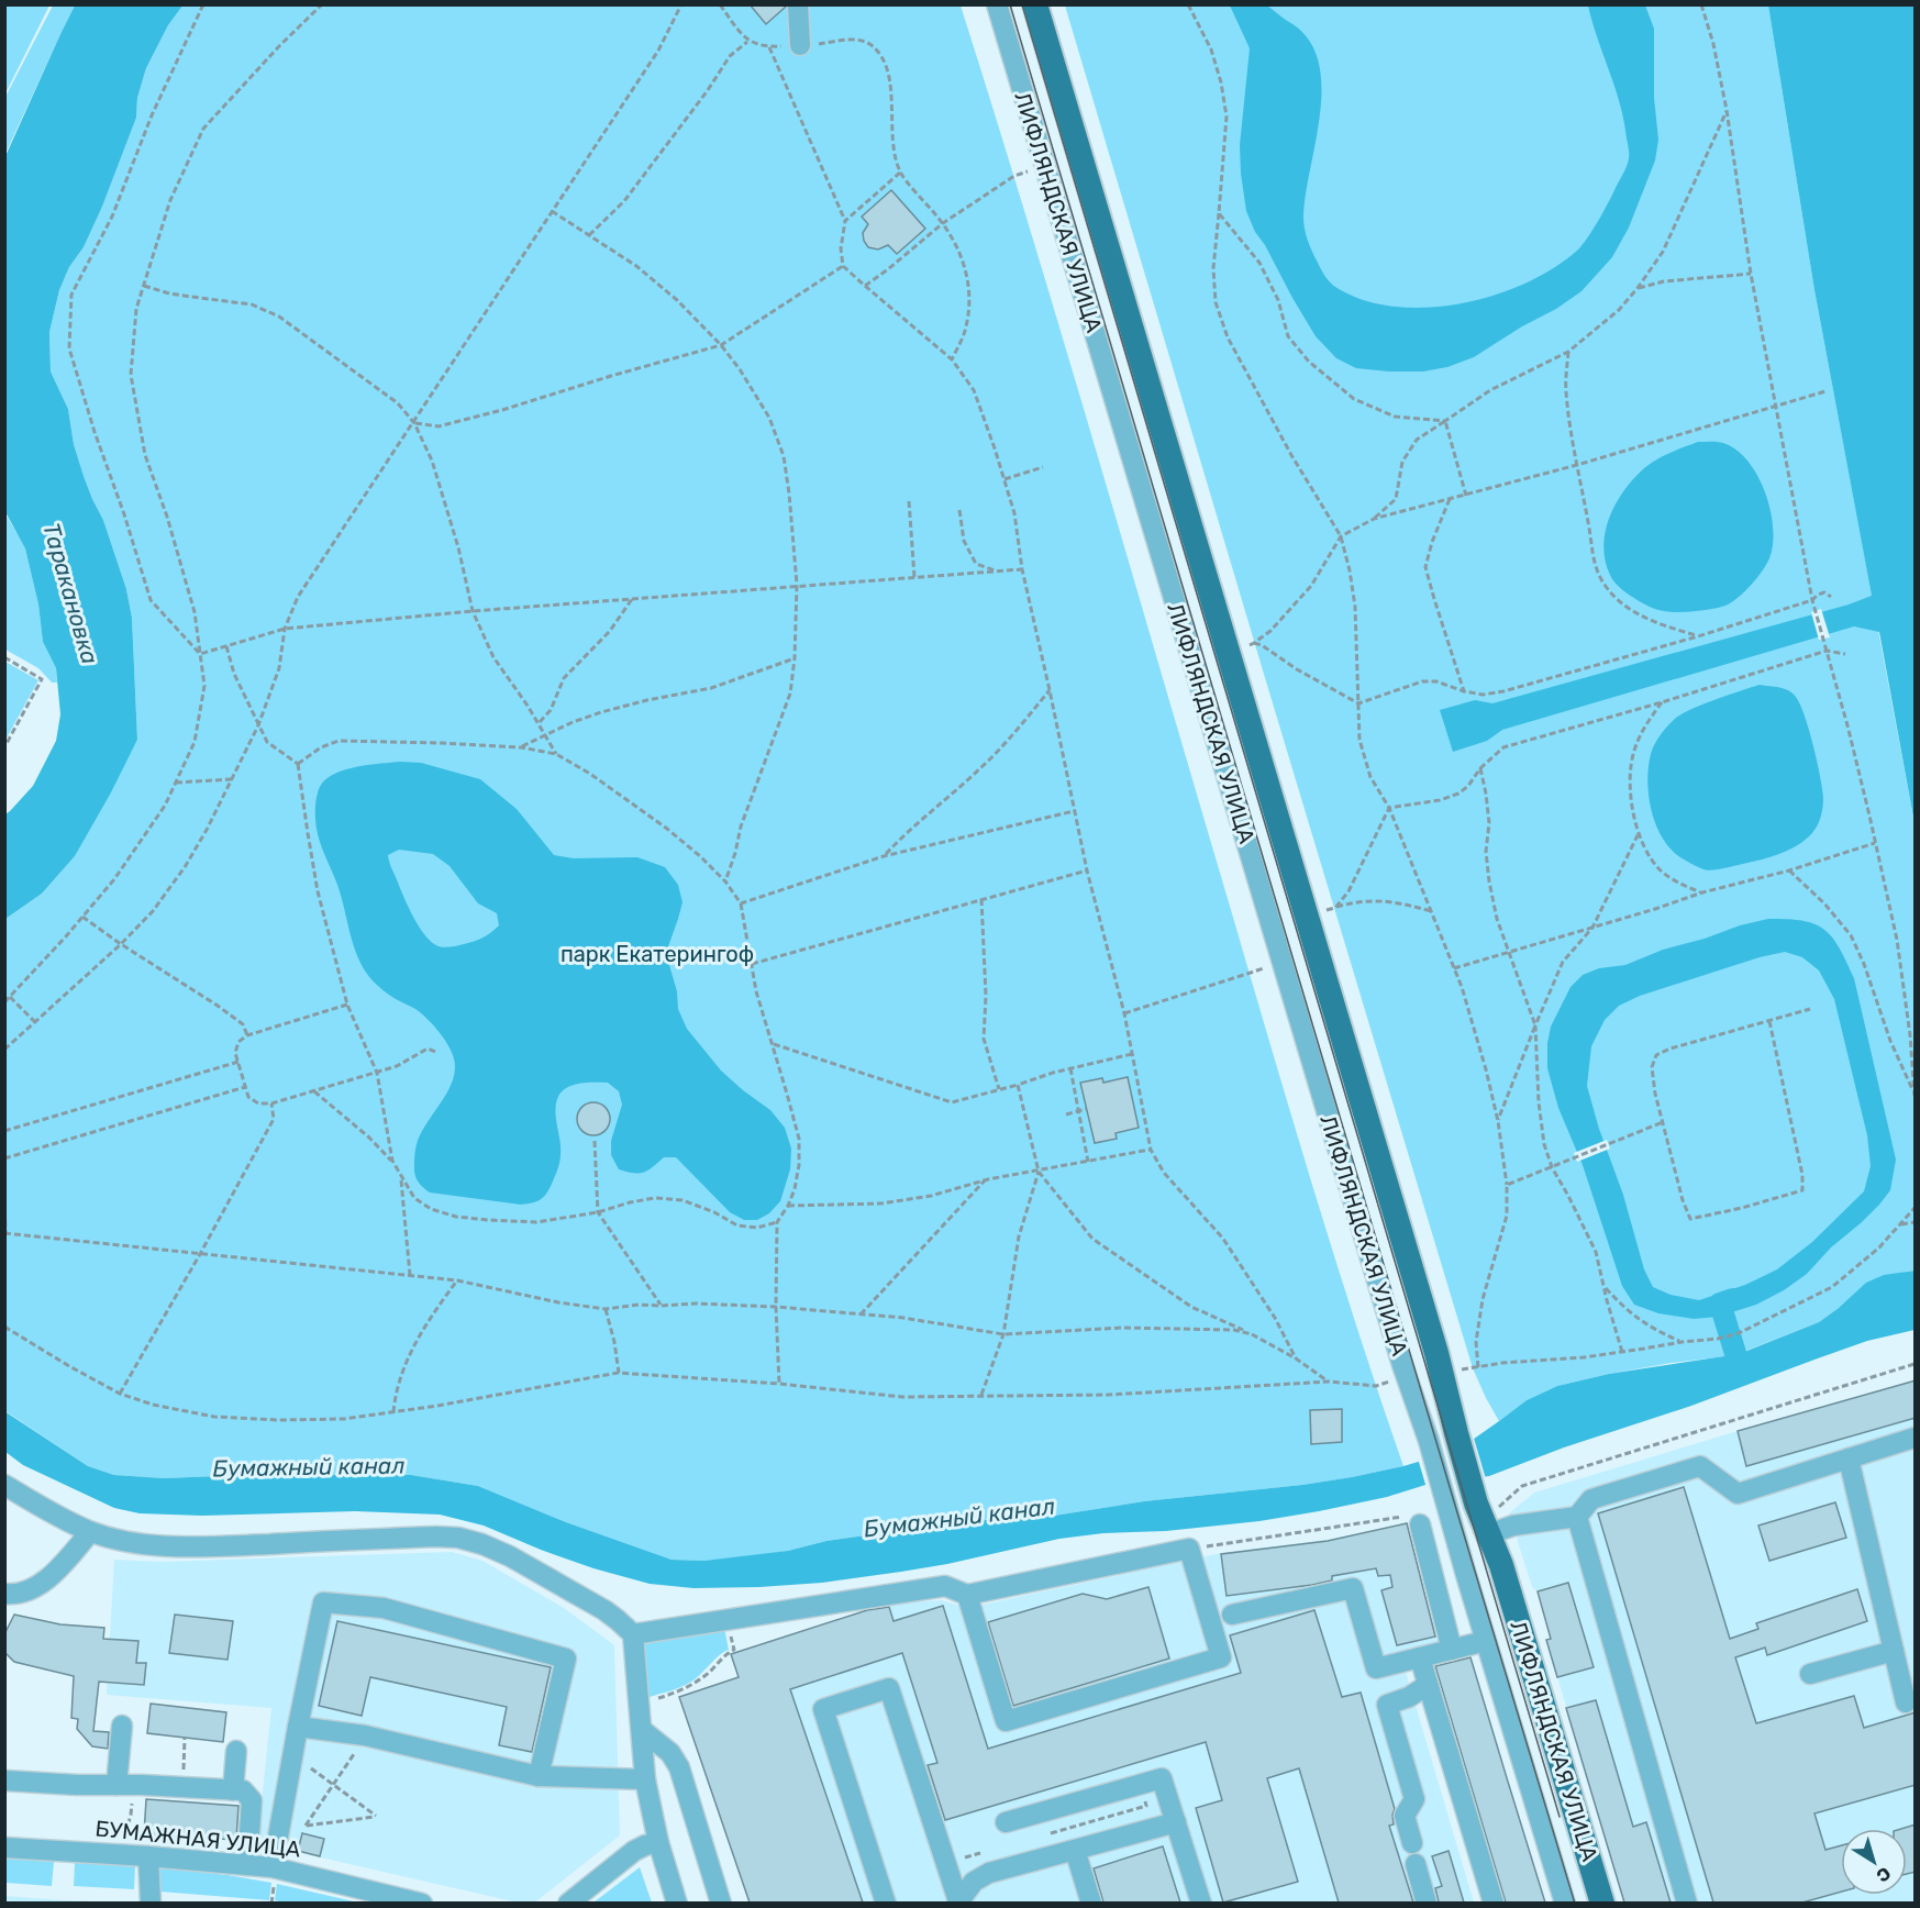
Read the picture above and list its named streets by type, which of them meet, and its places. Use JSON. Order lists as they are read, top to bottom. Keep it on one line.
{"streets":{"main road":["ЛИФЛЯНДСКАЯ УЛИЦА"],"street":["БУМАЖНАЯ УЛИЦА"]},"water":["Таракановка","Бумажный канал"],"parks":["парк Екатерингоф"],"north":"bottom right"}
